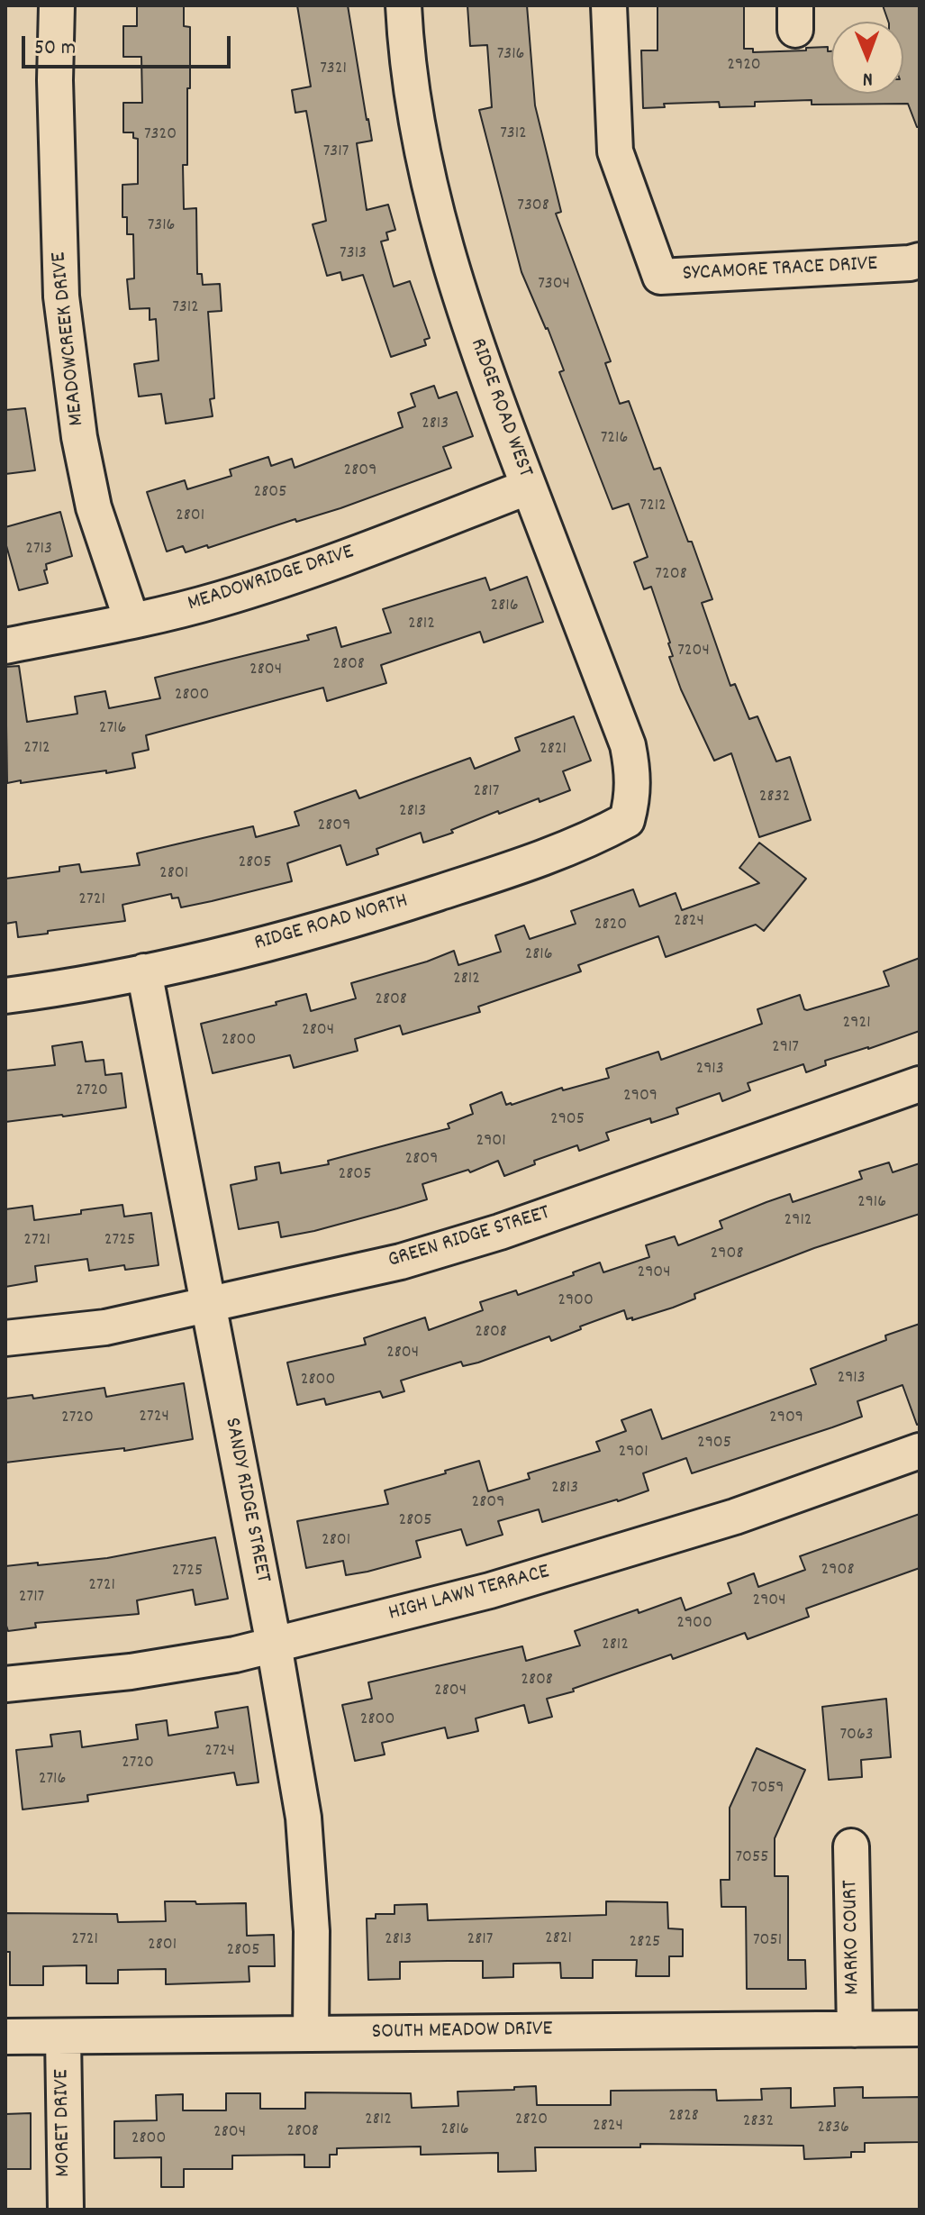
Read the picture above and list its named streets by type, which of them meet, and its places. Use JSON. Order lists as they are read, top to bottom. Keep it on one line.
{"streets":{"street":["SYCAMORE TRACE DRIVE","MEADOWCREEK DRIVE","RIDGE ROAD WEST","MEADOWRIDGE DRIVE","RIDGE ROAD NORTH","GREEN RIDGE STREET","SANDY RIDGE STREET","HIGH LAWN TERRACE","MARKO COURT","SOUTH MEADOW DRIVE","MORET DRIVE"]},"crossings":[["MEADOWCREEK DRIVE","MEADOWRIDGE DRIVE"],["RIDGE ROAD WEST","MEADOWRIDGE DRIVE"],["RIDGE ROAD WEST","RIDGE ROAD NORTH"],["RIDGE ROAD NORTH","SANDY RIDGE STREET"],["GREEN RIDGE STREET","SANDY RIDGE STREET"],["SANDY RIDGE STREET","HIGH LAWN TERRACE"],["SANDY RIDGE STREET","SOUTH MEADOW DRIVE"],["MARKO COURT","SOUTH MEADOW DRIVE"],["SOUTH MEADOW DRIVE","MORET DRIVE"]],"house_numbers":["7316","2920","7321","7312","7320","7317","7308","7316","7313","7304","7312","2813","7216","2809","2805","7212","2801","2713","7208","2816","2812","7204","2808","2804","2800","2716","2712","2821","2817","2832","2813","2809","2805","2801","2721","2824","2820","2816","2812","2808","2921","2804","2800","2917","2913","2720","2909","2905","2901","2809","2805","2916","2912","2721","2725","2908","2904","2900","2808","2804","2913","2800","2724","2720","2909","2905","2901","2813","2809","2805","2801","2908","2725","2721","2717","2904","2900","2812","2808","2804","2800","7063","2724","2720","2716","7059","7055","2821","2721","2813","2817","7051","2825","2801","2805","2828","2812","2820","2832","2824","2836","2816","2808","2804","2800"],"scale_bar":"50 m","north":"bottom"}
